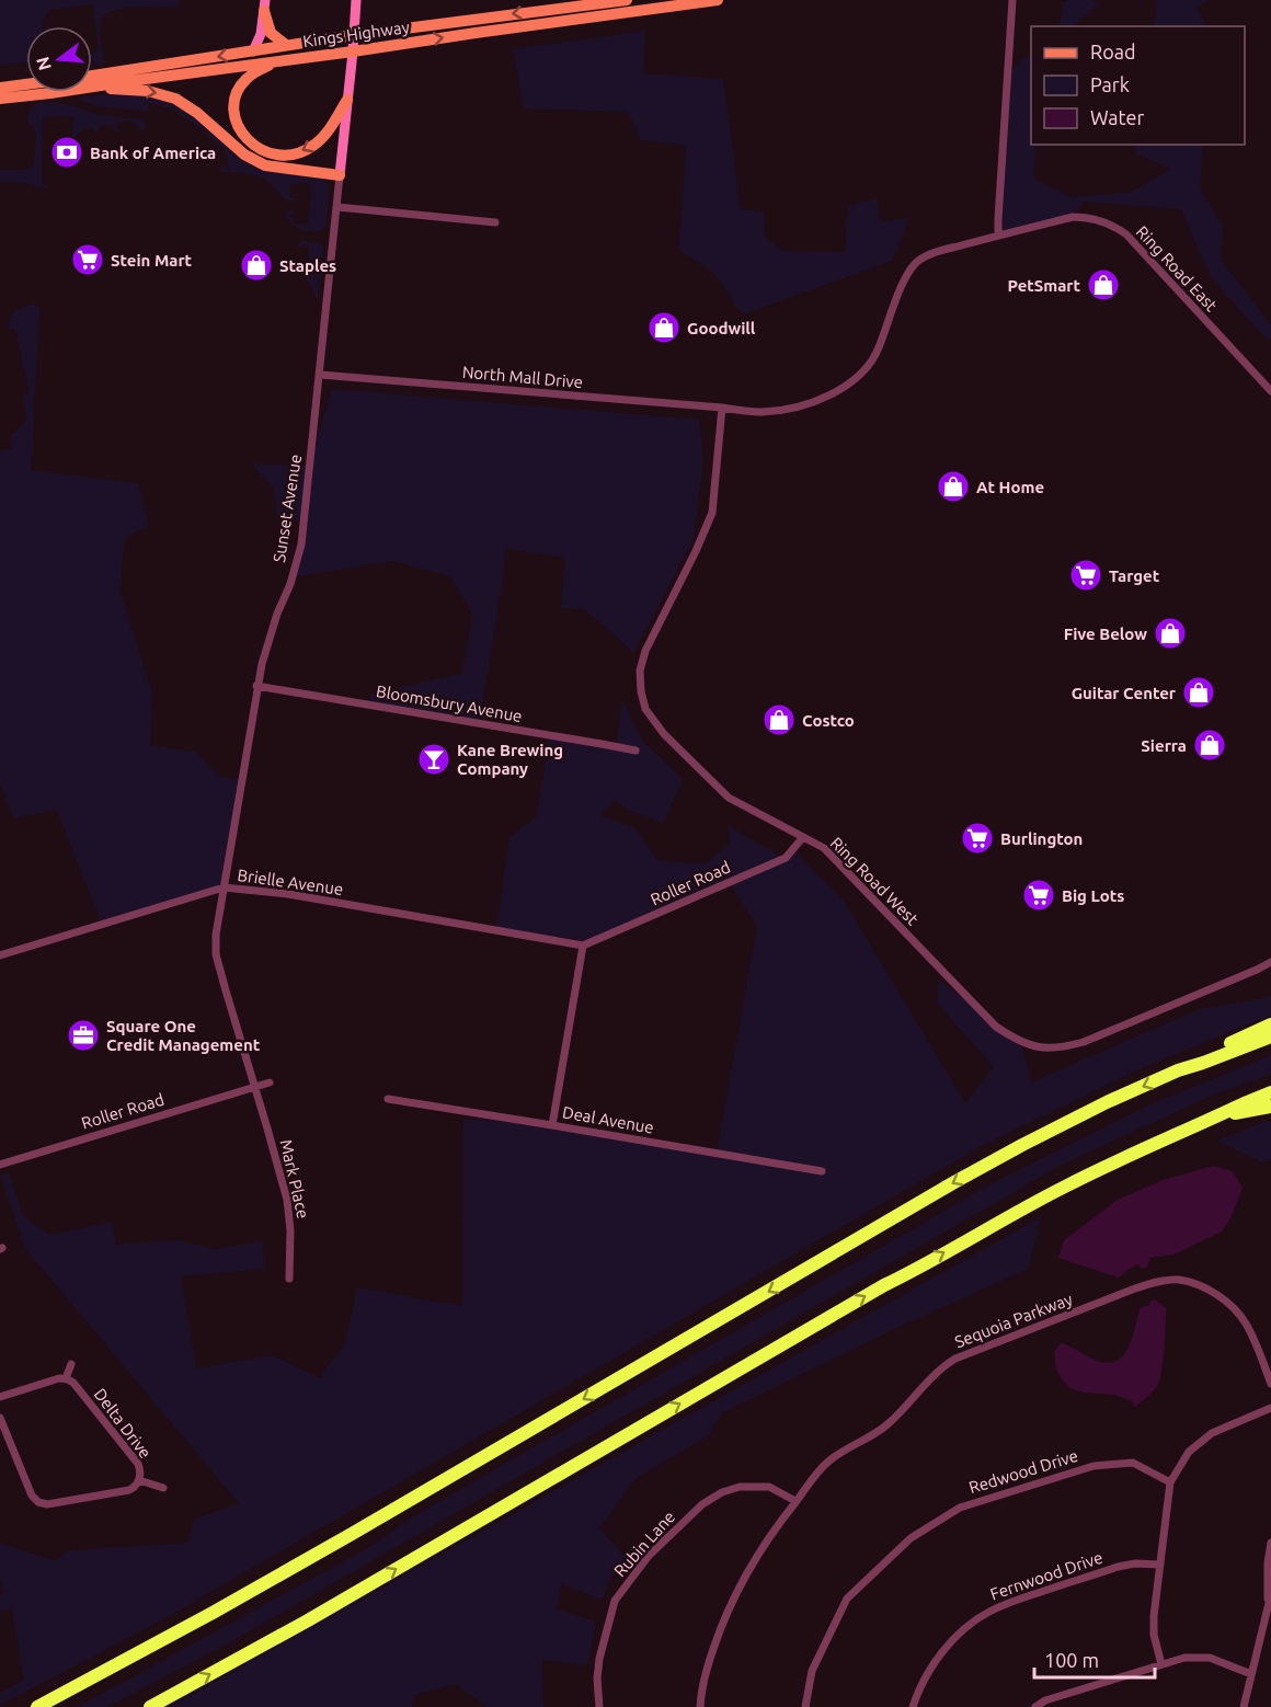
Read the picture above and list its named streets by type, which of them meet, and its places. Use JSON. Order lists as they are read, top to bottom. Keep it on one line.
{"streets":{"main road":["Kings Highway"],"street":["Ring Road East","North Mall Drive","Sunset Avenue","Bloomsbury Avenue","Ring Road West","Brielle Avenue","Roller Road","Deal Avenue","Mark Place","Sequoia Parkway","Delta Drive","Redwood Drive","Rubin Lane","Fernwood Drive"]},"crossings":[["Kings Highway","Sunset Avenue"],["Ring Road East","North Mall Drive"],["Ring Road East","Ring Road West"],["North Mall Drive","Sunset Avenue"],["North Mall Drive","Ring Road West"],["Sunset Avenue","Bloomsbury Avenue"],["Sunset Avenue","Brielle Avenue"],["Sunset Avenue","Roller Road"],["Sunset Avenue","Mark Place"],["Ring Road West","Roller Road"],["Brielle Avenue","Roller Road"],["Roller Road","Mark Place"],["Sequoia Parkway","Rubin Lane"]],"places":{"bank":["Bank of America"],"supermarket":["Stein Mart","Target","Burlington","Big Lots"],"shop":["Staples","PetSmart","Goodwill","At Home","Five Below","Guitar Center","Costco","Sierra"],"bar":["Kane Brewing Company"],"office":["Square One Credit Management"]},"legend":["Road","Park","Water"],"scale_bar":"100 m","north":"left"}
